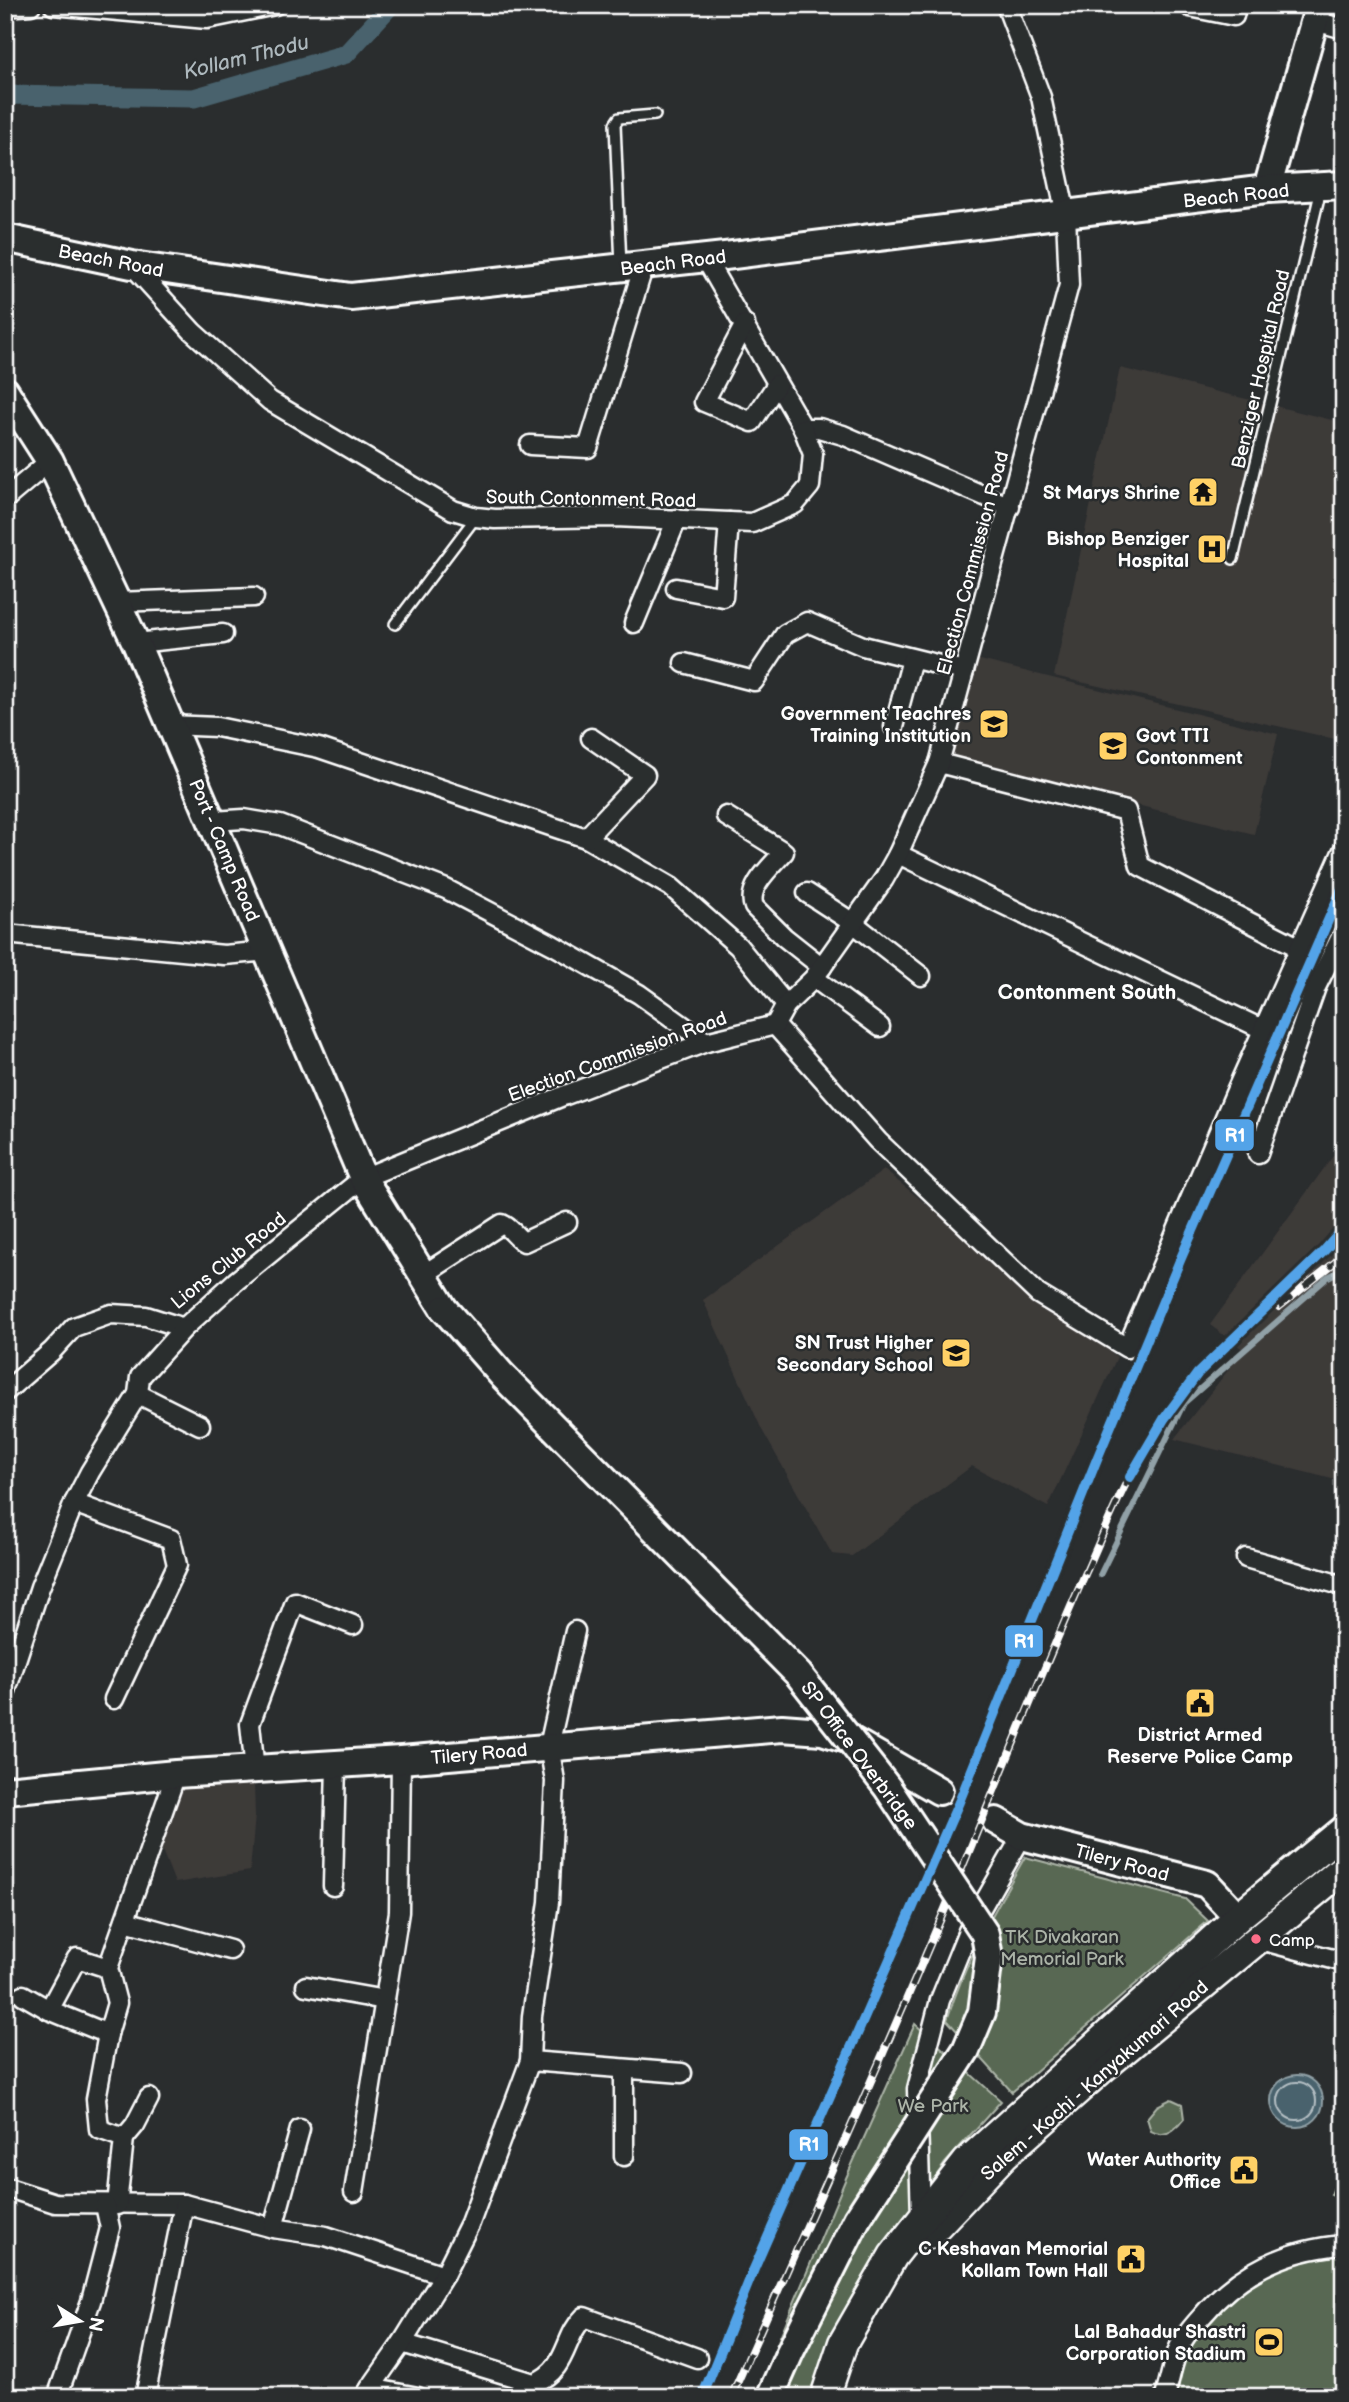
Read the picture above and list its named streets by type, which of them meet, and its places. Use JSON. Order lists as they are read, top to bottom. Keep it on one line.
{"streets":{"main road":["Beach Road","Port - Camp Road","Tilery Road","SP Office Overbridge","Salem - Kochi - Kanyakumari Road"],"street":["South Contonment Road","Election Commission Road","Lions Club Road"],"lane":["Benziger Hospital Road"]},"crossings":[["Beach Road","Benziger Hospital Road"],["Beach Road","South Contonment Road"],["Beach Road","Election Commission Road"],["Election Commission Road","Port - Camp Road"],["Election Commission Road","Lions Club Road"],["Port - Camp Road","Lions Club Road"],["Port - Camp Road","SP Office Overbridge"]],"districts":["Contonment South"],"water":["Kollam Thodu"],"parks":["TK Divakaran Memorial Park","We Park"],"places":{"temple":["St Marys Shrine"],"hospital":["Bishop Benziger Hospital"],"school or university":["Government Teachres Training Institution","Govt TTI Contonment","SN Trust Higher Secondary School"],"public building":["District Armed Reserve Police Camp","Water Authority Office","C Keshavan Memorial Kollam Town Hall"],"other":["Camp"],"sports":["Lal Bahadur Shastri Corporation Stadium"]},"lines":["transit line R1"],"north":"right"}
